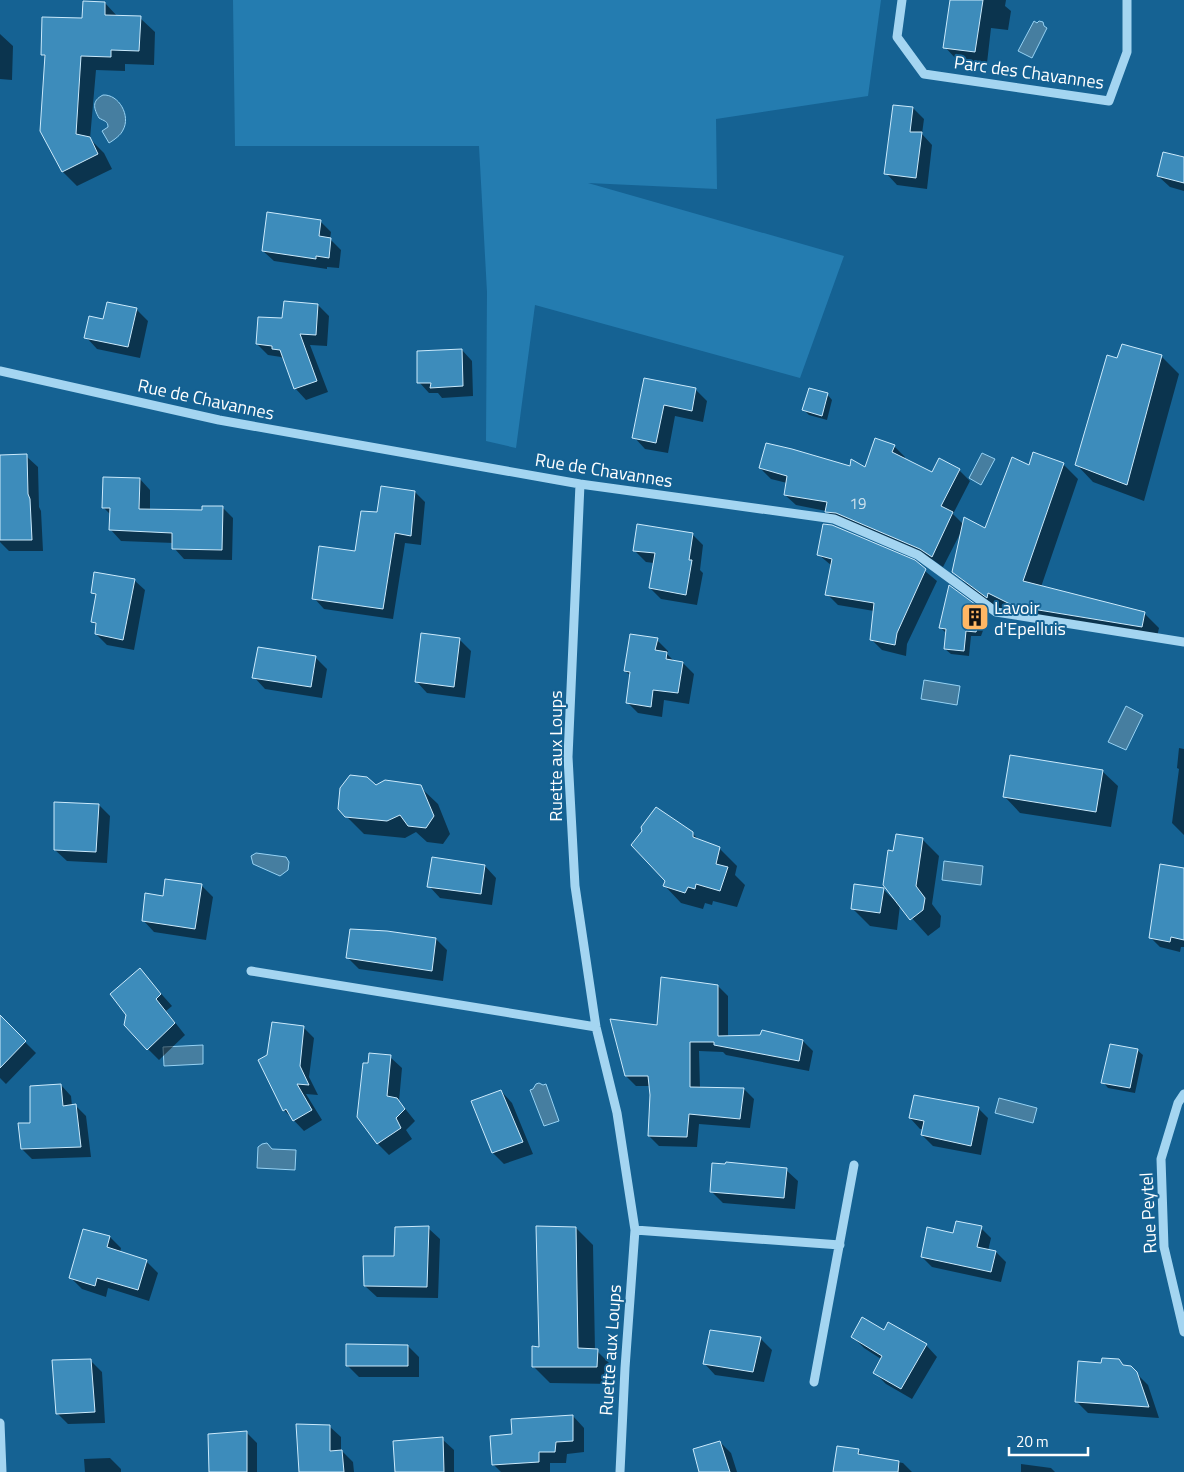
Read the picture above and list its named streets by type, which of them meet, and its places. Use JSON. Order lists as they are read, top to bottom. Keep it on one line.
{"streets":{"street":["Parc des Chavannes","Rue de Chavannes","Ruette aux Loups","Rue Peytel"]},"crossings":[["Rue de Chavannes","Ruette aux Loups"]],"places":{"building":["Lavoir d'Epelluis"]},"house_numbers":["19"],"scale_bar":"20 m"}
